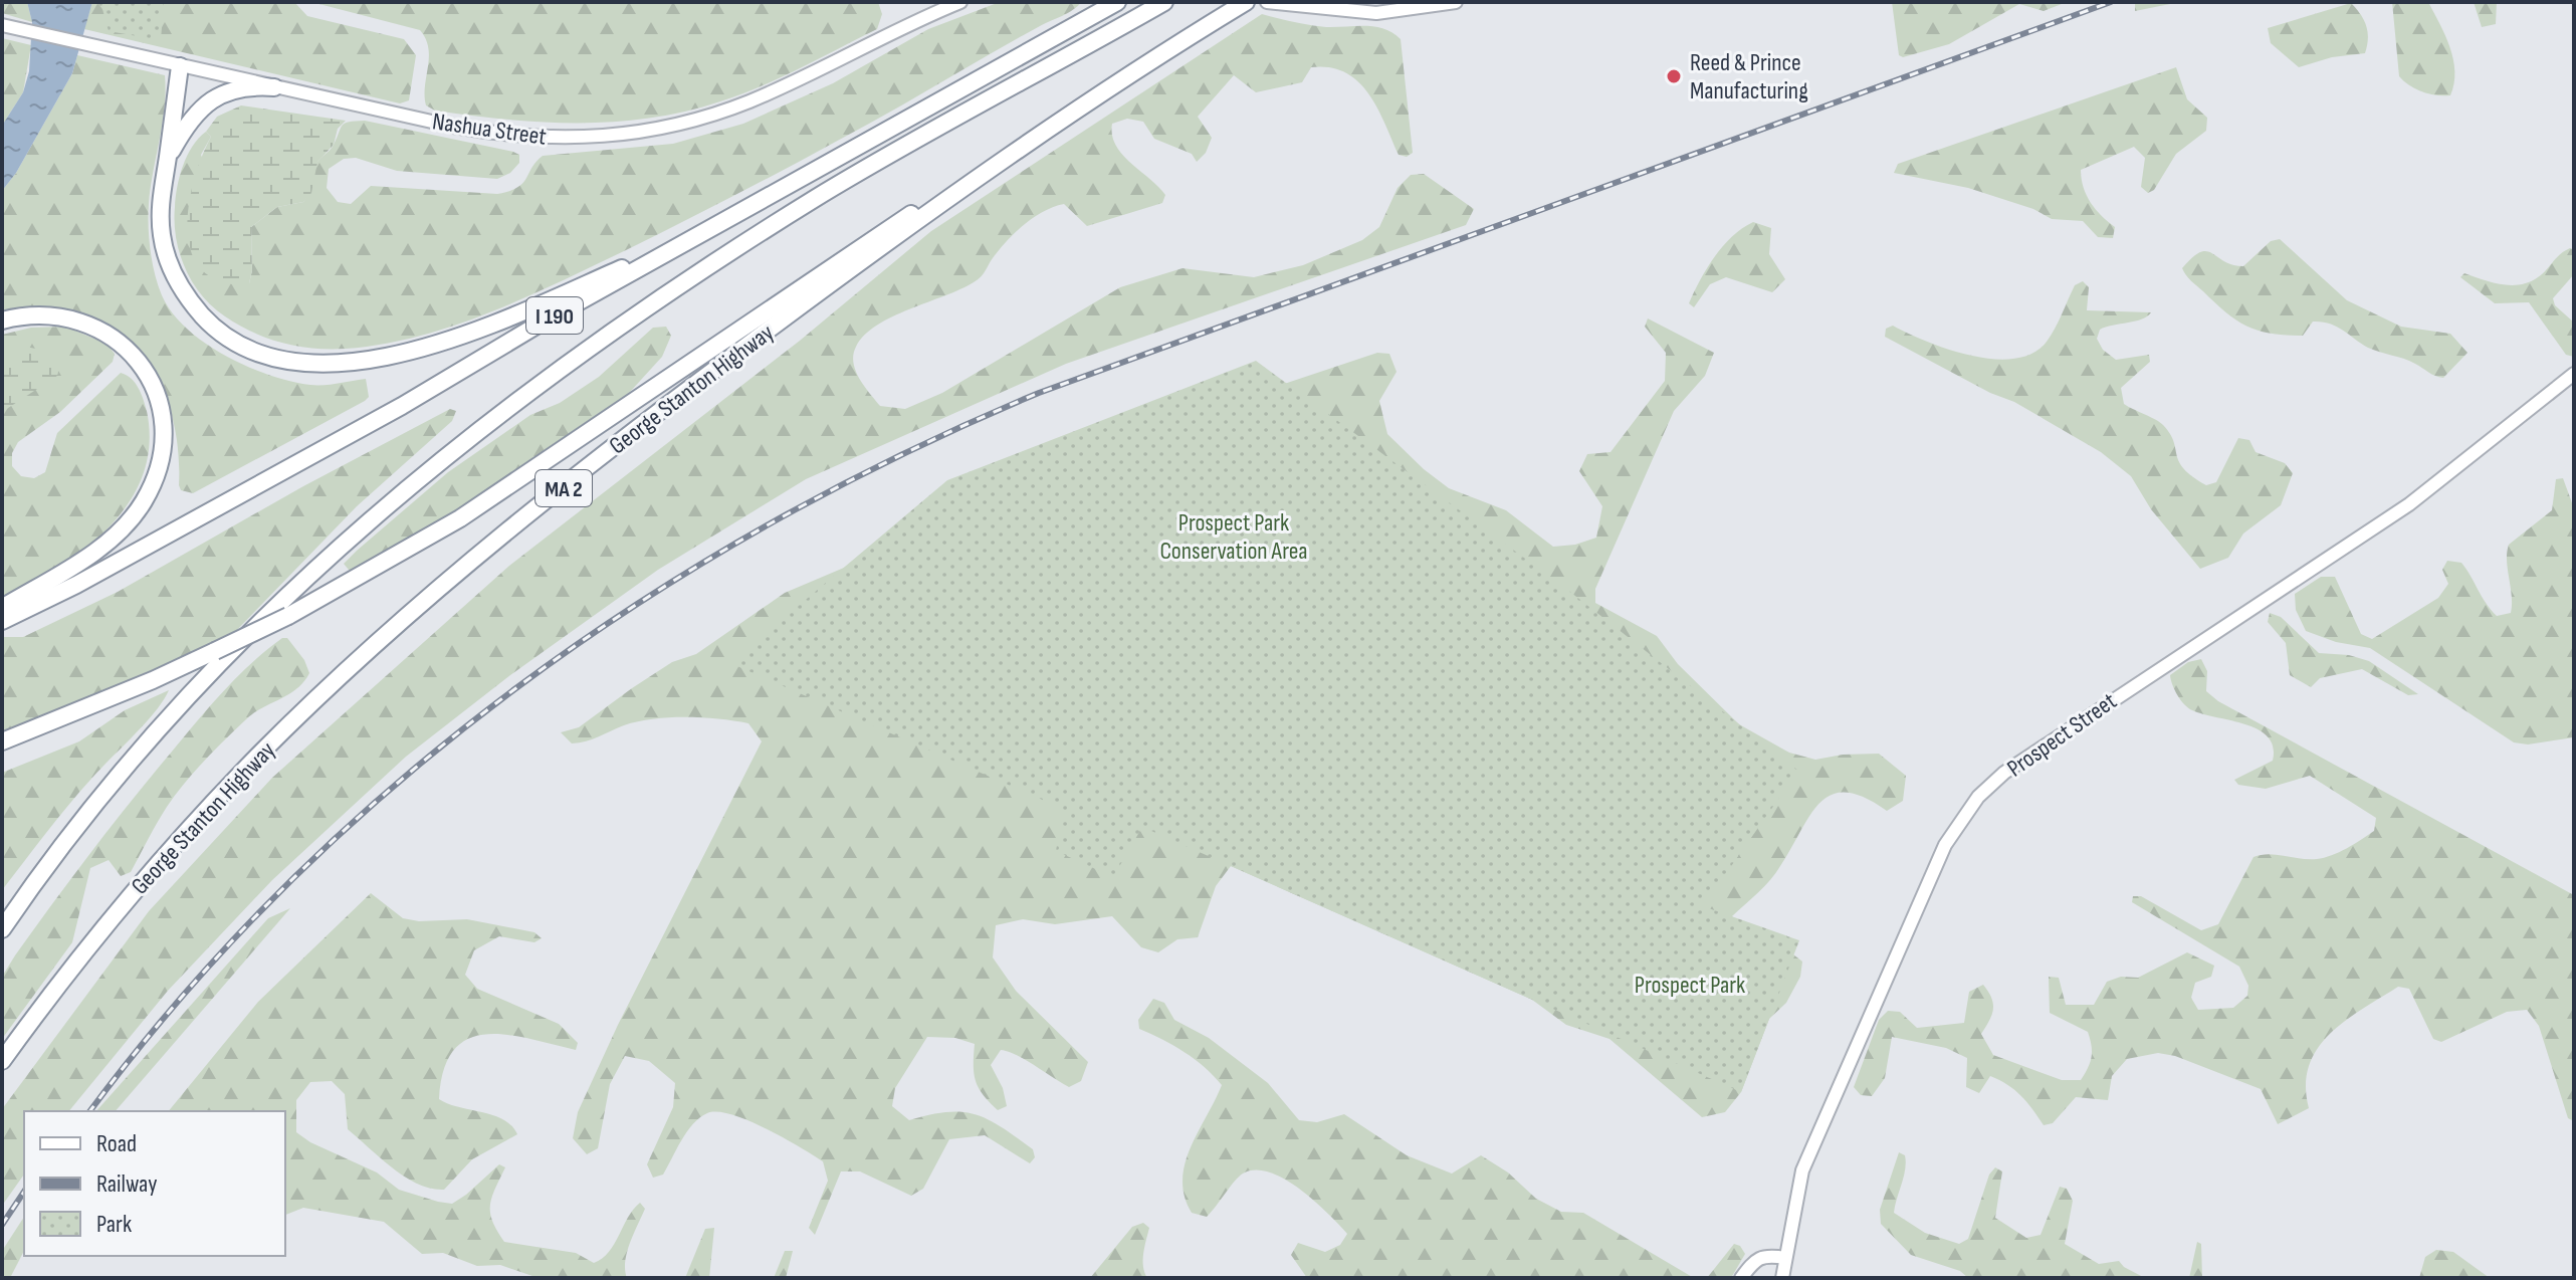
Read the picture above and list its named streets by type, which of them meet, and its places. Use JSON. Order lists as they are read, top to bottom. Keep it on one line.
{"streets":{"highway":["I 190","George Stanton Highway","MA 2"],"main road":["Nashua Street","Prospect Street"]},"parks":["Prospect Park Conservation Area","Prospect Park"],"places":["Reed & Prince Manufacturing"],"legend":["Road","Railway","Park"]}
